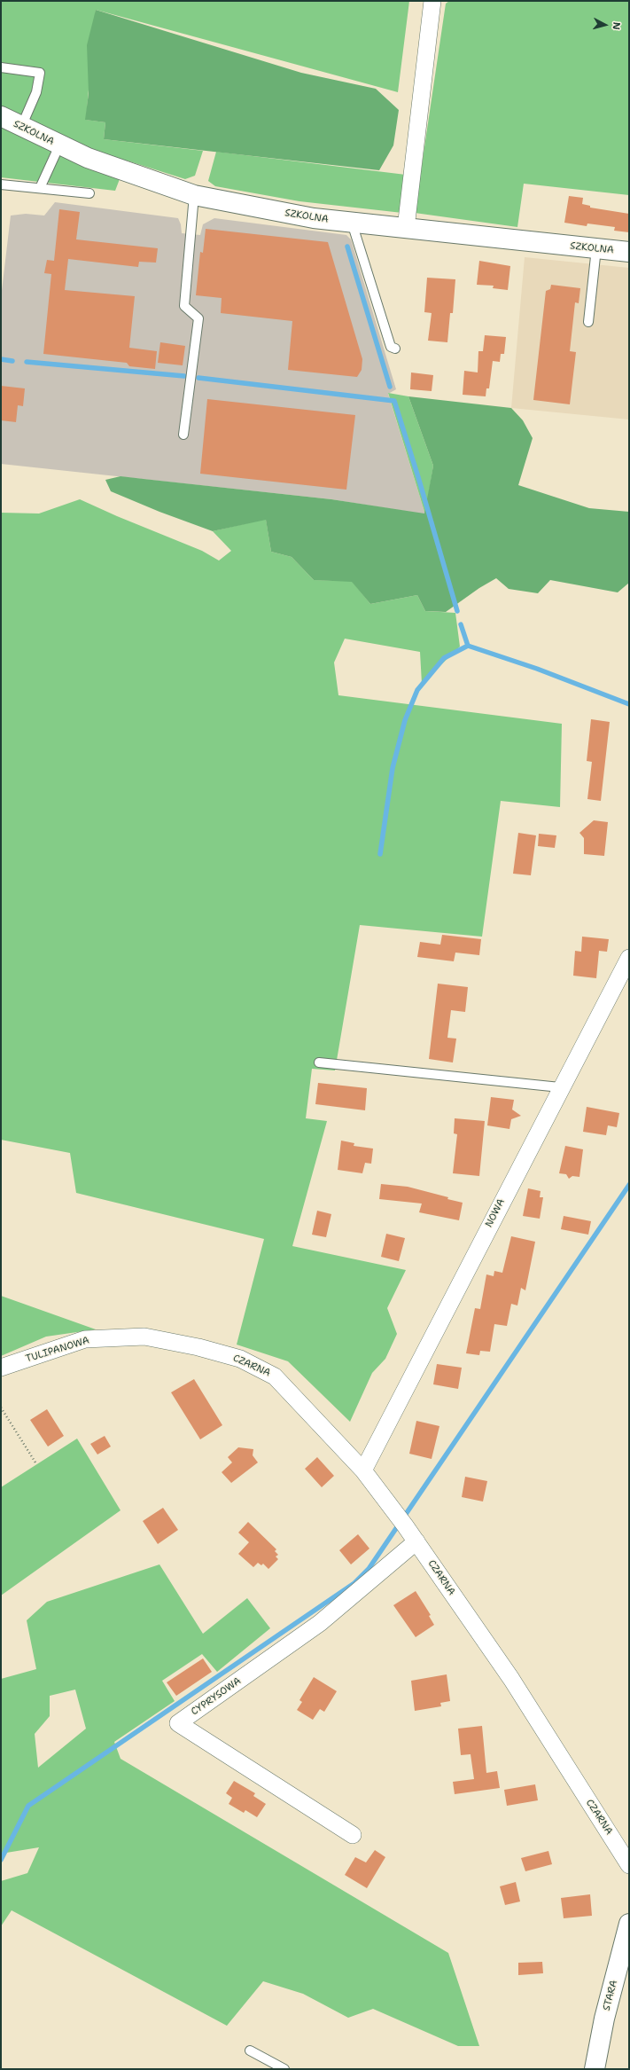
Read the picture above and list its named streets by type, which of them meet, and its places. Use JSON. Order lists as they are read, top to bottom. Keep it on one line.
{"streets":{"street":["SZKOLNA","NOWA","TULIPANOWA","CZARNA","CYPRYSOWA","STARA"]},"crossings":[["NOWA","CZARNA"],["TULIPANOWA","CZARNA"],["CZARNA","CYPRYSOWA"]],"north":"right"}
